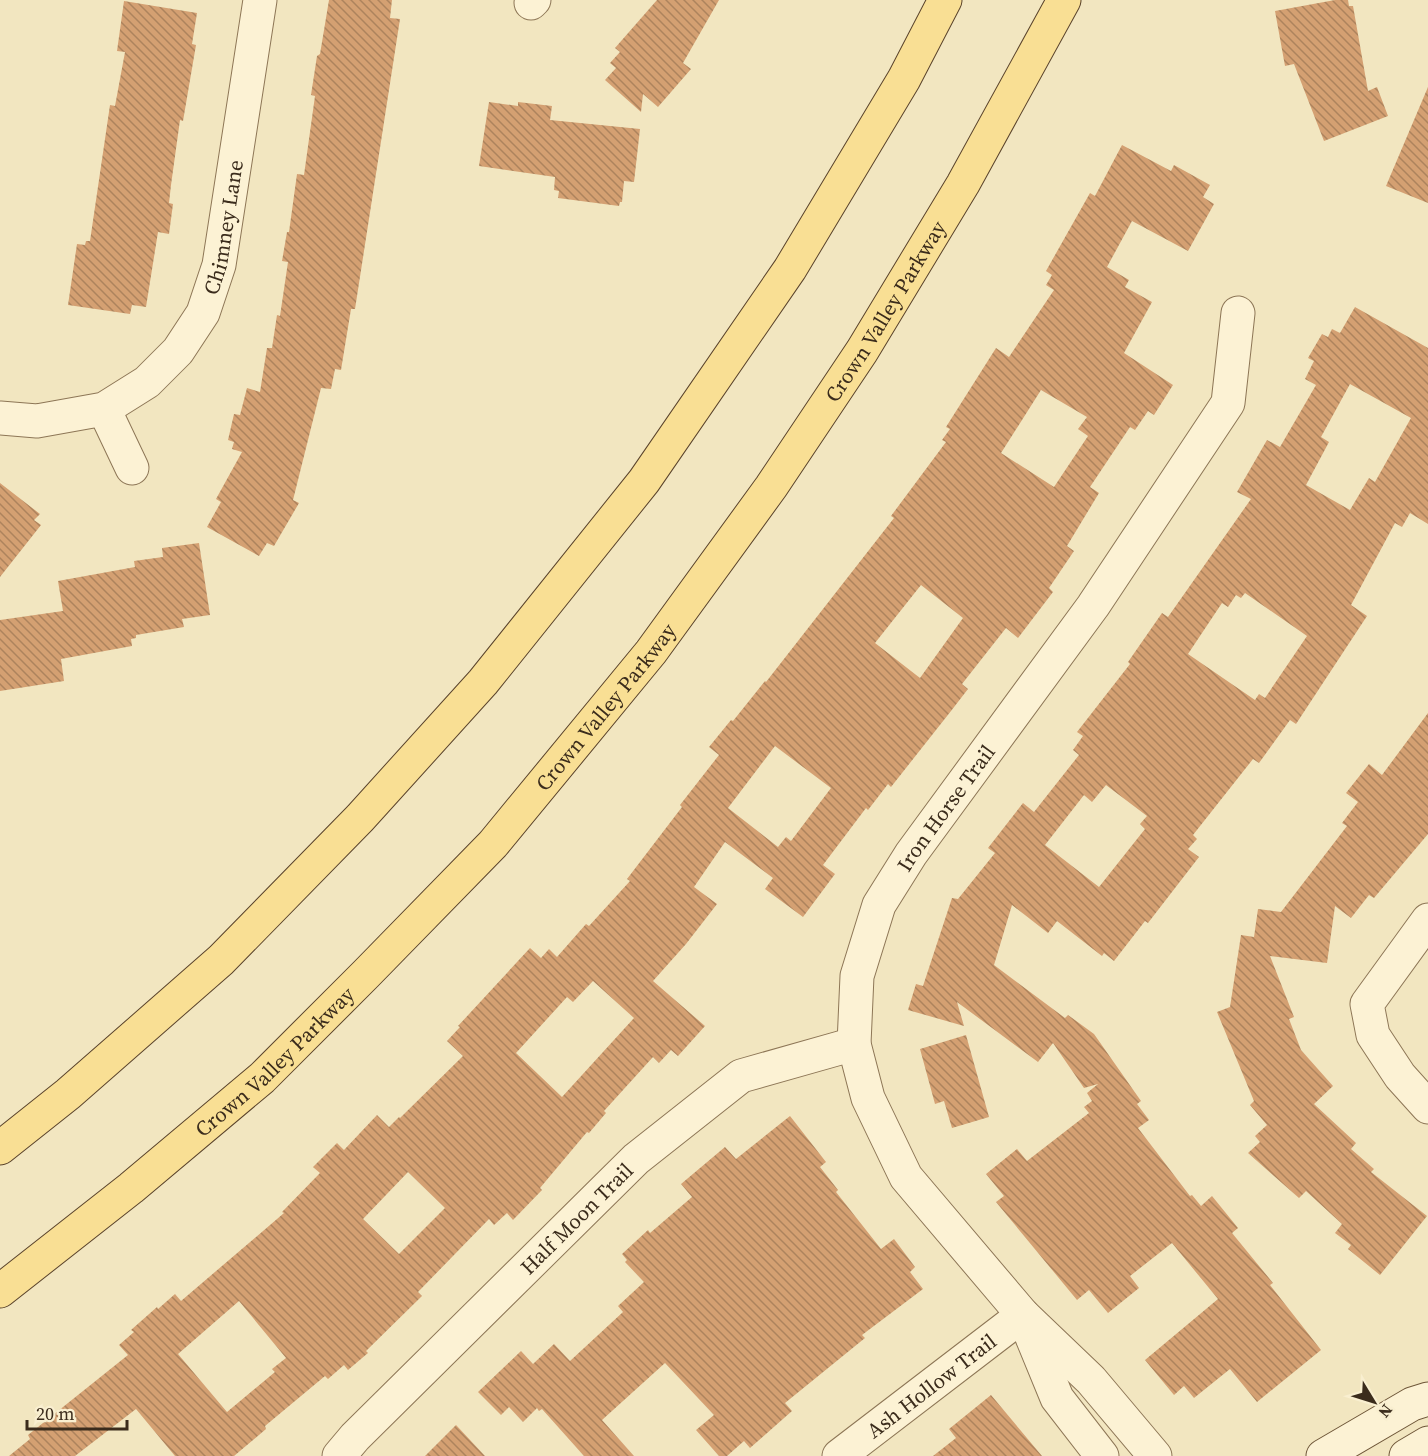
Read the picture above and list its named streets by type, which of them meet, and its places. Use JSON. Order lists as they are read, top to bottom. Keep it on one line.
{"streets":{"main road":["Crown Valley Parkway"],"street":["Chimney Lane","Iron Horse Trail","Half Moon Trail","Ash Hollow Trail"]},"crossings":[["Iron Horse Trail","Half Moon Trail"],["Iron Horse Trail","Ash Hollow Trail"]],"scale_bar":"20 m","north":"bottom right"}
